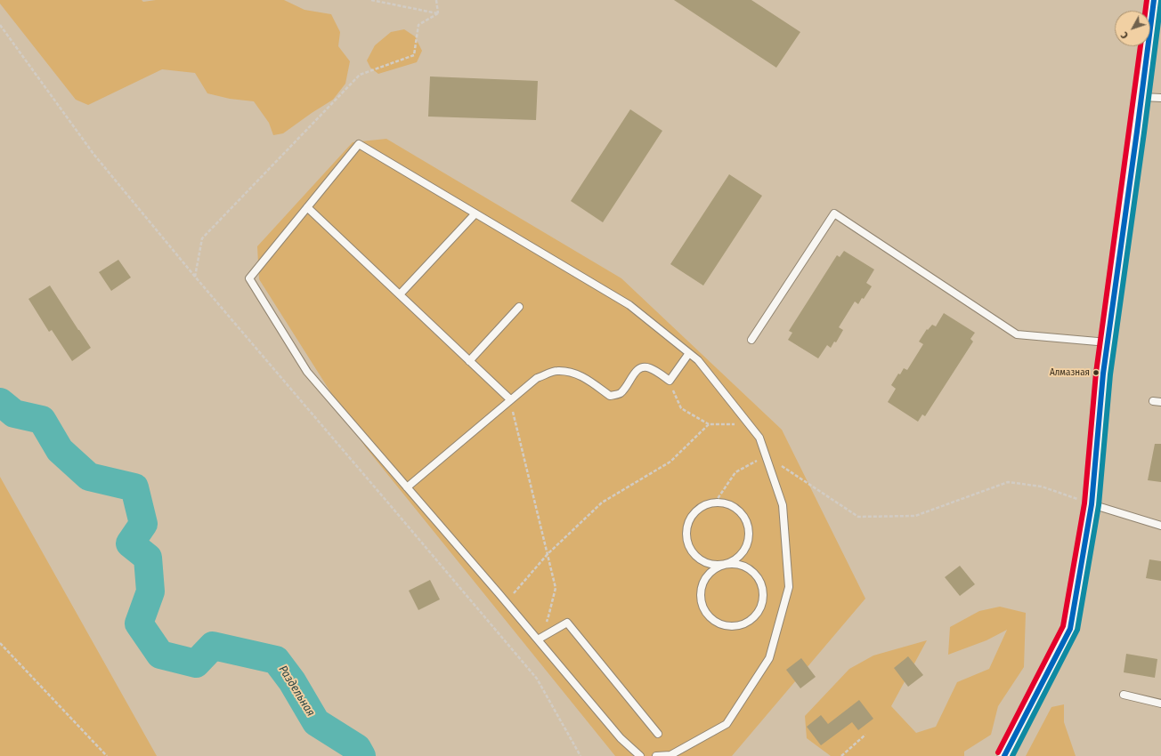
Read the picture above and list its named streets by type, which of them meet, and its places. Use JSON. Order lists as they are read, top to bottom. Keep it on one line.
{"water":["Раздельная"],"places":["Алмазная"],"north":"bottom left"}
